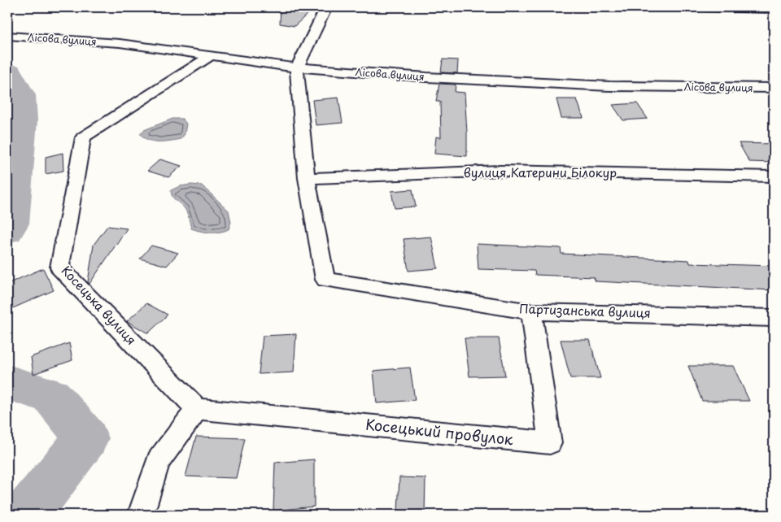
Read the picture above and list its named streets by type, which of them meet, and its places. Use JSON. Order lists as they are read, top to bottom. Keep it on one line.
{"streets":{"street":["Лісова вулиця","вулиця Катерини Білокур","Косецька вулиця","Партизанська вулиця","Косецький провулок"]},"crossings":[["Лісова вулиця","Косецька вулиця"],["вулиця Катерини Білокур","Партизанська вулиця"],["Косецька вулиця","Косецький провулок"],["Партизанська вулиця","Косецький провулок"]]}
